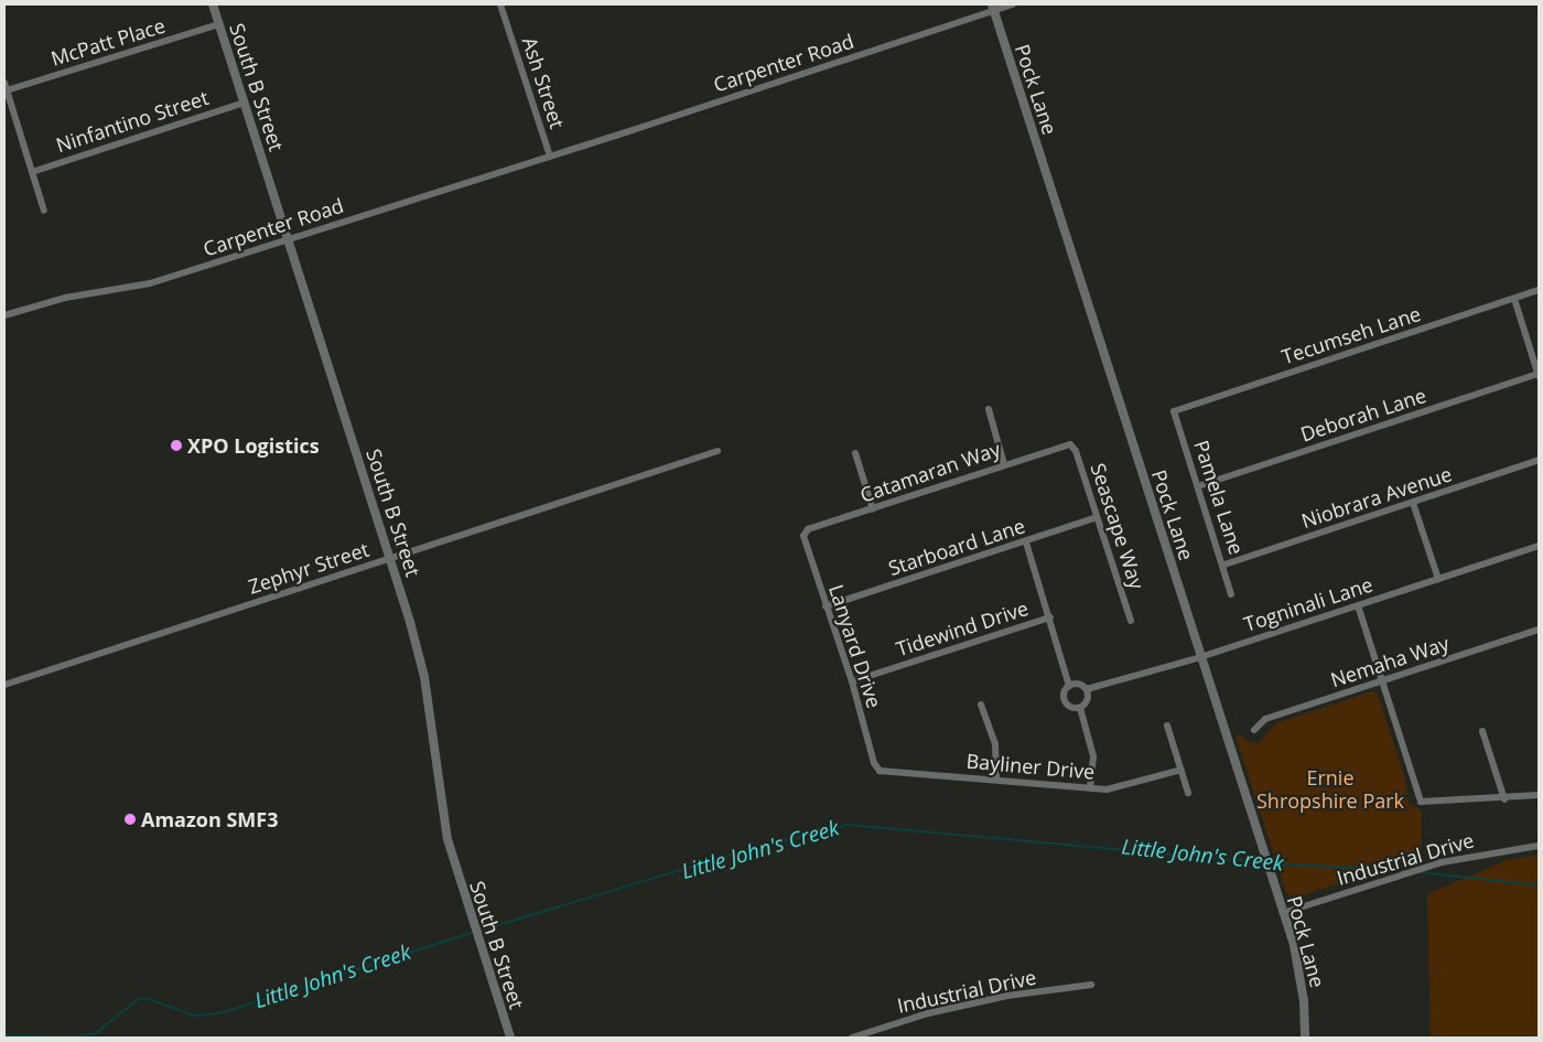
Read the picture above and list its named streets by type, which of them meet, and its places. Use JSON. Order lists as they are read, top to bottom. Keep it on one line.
{"streets":{"street":["McPatt Place","Carpenter Road","Ash Street","South B Street","Pock Lane","Ninfantino Street","Tecumseh Lane","Deborah Lane","Catamaran Way","Pamela Lane","Niobrara Avenue","Seascape Way","Starboard Lane","Zephyr Street","Togninali Lane","Tidewind Drive","Lanyard Drive","Nemaha Way","Bayliner Drive","Industrial Drive"]},"crossings":[["McPatt Place","South B Street"],["Carpenter Road","Ash Street"],["Carpenter Road","South B Street"],["Carpenter Road","Pock Lane"],["South B Street","Ninfantino Street"],["South B Street","Zephyr Street"],["Pock Lane","Togninali Lane"],["Pock Lane","Industrial Drive"],["Tecumseh Lane","Pamela Lane"],["Deborah Lane","Pamela Lane"],["Catamaran Way","Seascape Way"],["Catamaran Way","Lanyard Drive"],["Pamela Lane","Niobrara Avenue"],["Seascape Way","Starboard Lane"],["Starboard Lane","Lanyard Drive"],["Tidewind Drive","Lanyard Drive"],["Lanyard Drive","Bayliner Drive"]],"water":["Little John's Creek"],"parks":["Ernie Shropshire Park"],"places":["XPO Logistics","Amazon SMF3"]}
